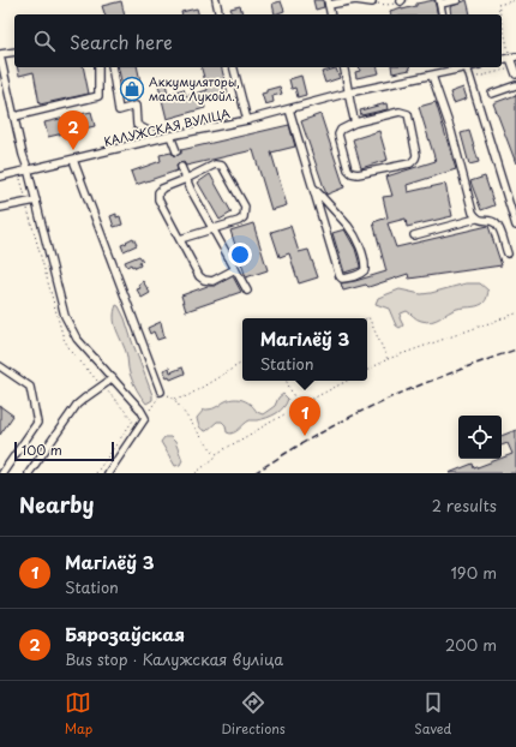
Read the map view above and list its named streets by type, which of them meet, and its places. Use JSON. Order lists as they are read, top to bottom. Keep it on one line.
{"streets":{"street":["КАЛУЖСКАЯ ВУЛІЦА"]},"places":{"shop":["Аккумуляторы, масла Лукойл."]},"scale_bar":"100 m","page":{"search":"Search here","pins":["2","1"],"popup":["Магілёў 3","Station"],"scale":"100 m","heading":["Nearby","2 results"],"list":[{"mark":"1","name":"Магілёў 3","note":"Station","value":"190 m"},{"mark":"2","name":"Бярозаўская","note":"Bus stop · Калужская вуліца","value":"200 m"}],"nav":["Map","Directions","Saved"]}}
